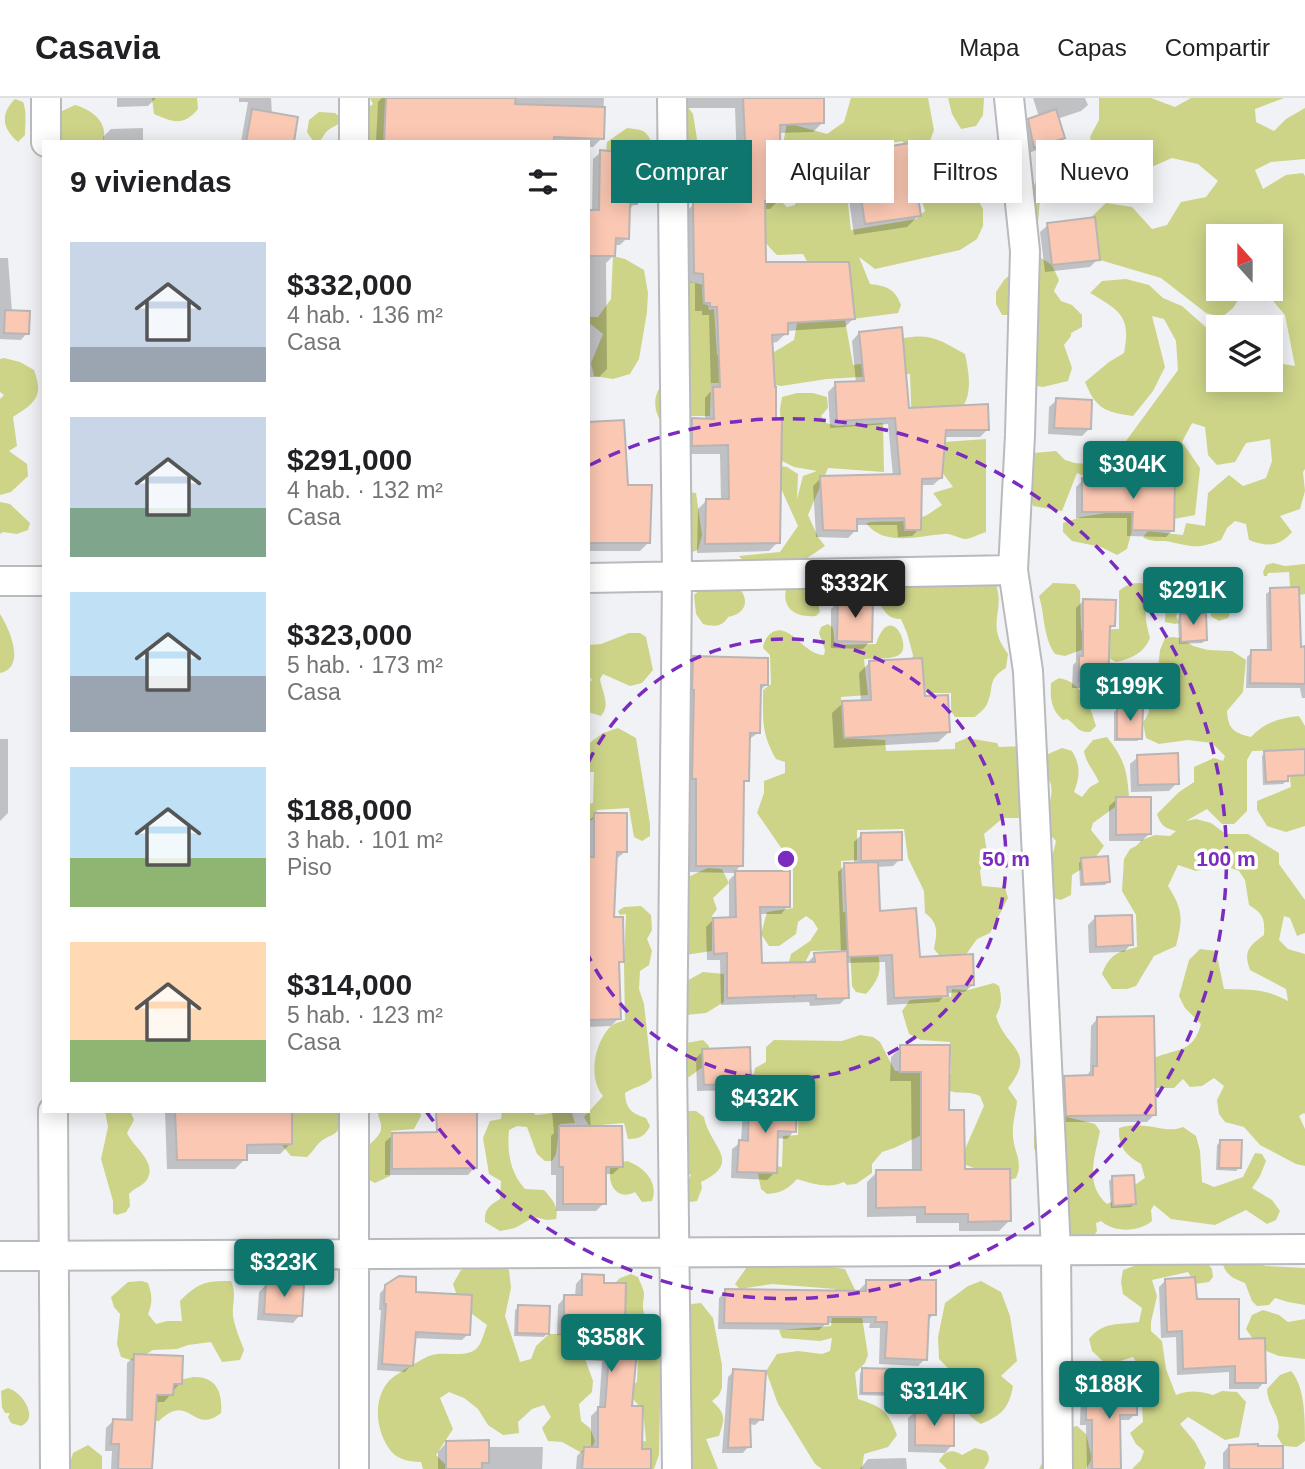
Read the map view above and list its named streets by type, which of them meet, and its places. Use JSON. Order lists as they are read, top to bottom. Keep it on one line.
{"north":"top","page":{"header":"Casavia","nav":["Mapa","Capas","Compartir"],"chip":["Comprar","Alquilar","Filtros","Nuevo"],"heading":"9 viviendas","list":[{"name":"$332,000","note":"4 hab. · 136 m² · Casa"},{"name":"$291,000","note":"4 hab. · 132 m² · Casa"},{"name":"$323,000","note":"5 hab. · 173 m² · Casa"},{"name":"$188,000","note":"3 hab. · 101 m² · Piso"},{"name":"$314,000","note":"5 hab. · 123 m² · Casa"}],"price":["$304K","$332K","$291K","$199K","$432K","$323K","$358K","$188K","$314K"]},"rings":["50 m","100 m"]}
